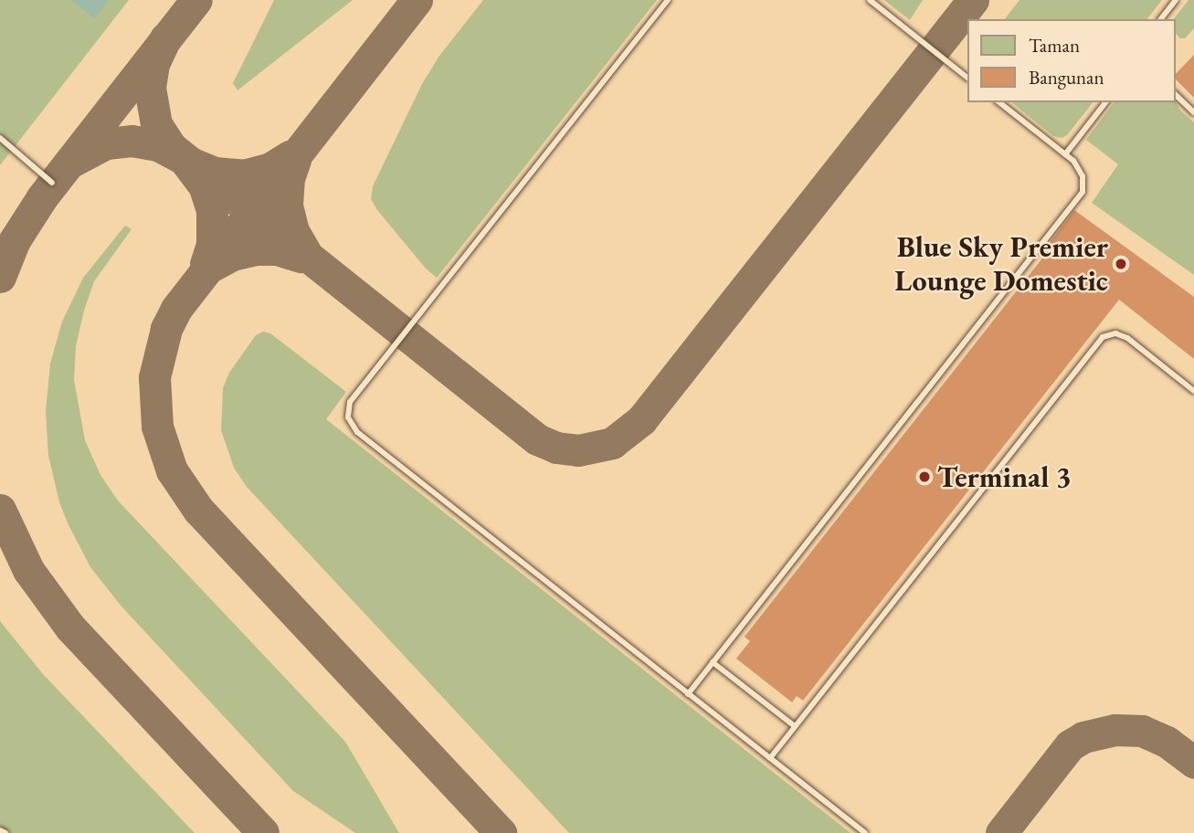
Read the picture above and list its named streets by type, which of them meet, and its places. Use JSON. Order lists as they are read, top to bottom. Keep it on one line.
{"places":["Blue Sky Premier Lounge Domestic","Terminal 3"],"legend":["Taman","Bangunan"]}
